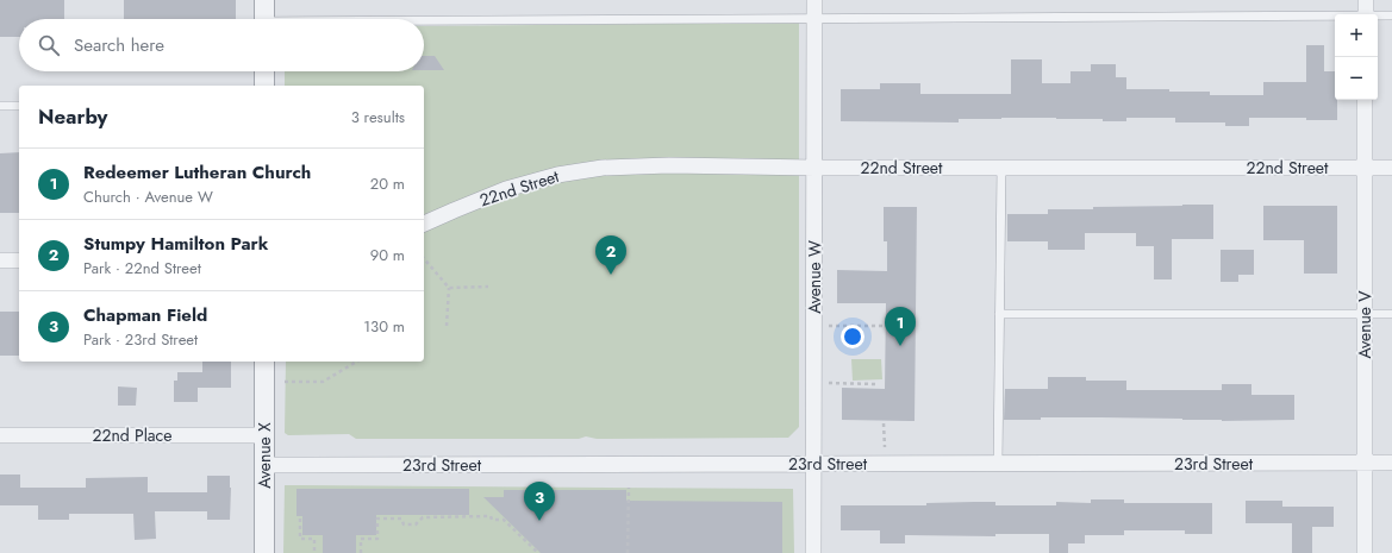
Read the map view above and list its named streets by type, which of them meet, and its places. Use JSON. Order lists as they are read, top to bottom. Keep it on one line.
{"streets":{"street":["22nd Street","Avenue W","Avenue V","22nd Place","Avenue X","23rd Street"]},"crossings":[["22nd Street","Avenue W"],["22nd Street","Avenue V"],["Avenue W","23rd Street"],["Avenue V","23rd Street"],["22nd Place","Avenue X"],["Avenue X","23rd Street"]],"page":{"map_buttons":["+","−"],"search":"Search here","heading":["Nearby","3 results"],"list":[{"mark":"1","name":"Redeemer Lutheran Church","note":"Church · Avenue W","value":"20 m"},{"mark":"2","name":"Stumpy Hamilton Park","note":"Park · 22nd Street","value":"90 m"},{"mark":"3","name":"Chapman Field","note":"Park · 23rd Street","value":"130 m"}],"pins":["2","1","3"]}}
